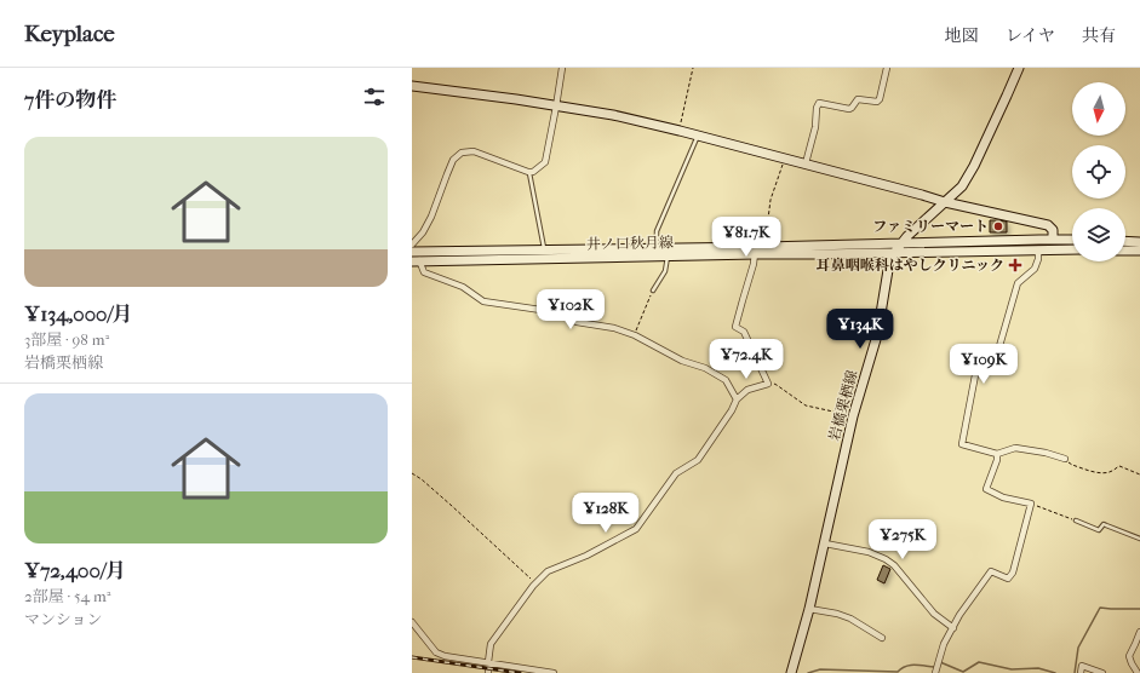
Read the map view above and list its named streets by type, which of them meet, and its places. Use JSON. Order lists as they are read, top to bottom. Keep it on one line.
{"streets":{"main road":["井ノ口秋月線","岩橋栗栖線"]},"crossings":[["井ノ口秋月線","岩橋栗栖線"]],"places":{"other":["ファミリーマート"],"health":["耳鼻咽喉科はやしクリニック"]},"north":"bottom","page":{"header":"Keyplace","nav":["地図","レイヤ","共有"],"heading":"7件の物件","list":[{"name":"¥134,000/月","note":"3部屋 · 98 m² · 岩橋栗栖線"},{"name":"¥72,400/月","note":"2部屋 · 54 m² · マンション"}],"price":["¥81.7K","¥102K","¥134K","¥72.4K","¥109K","¥128K","¥275K"]}}
